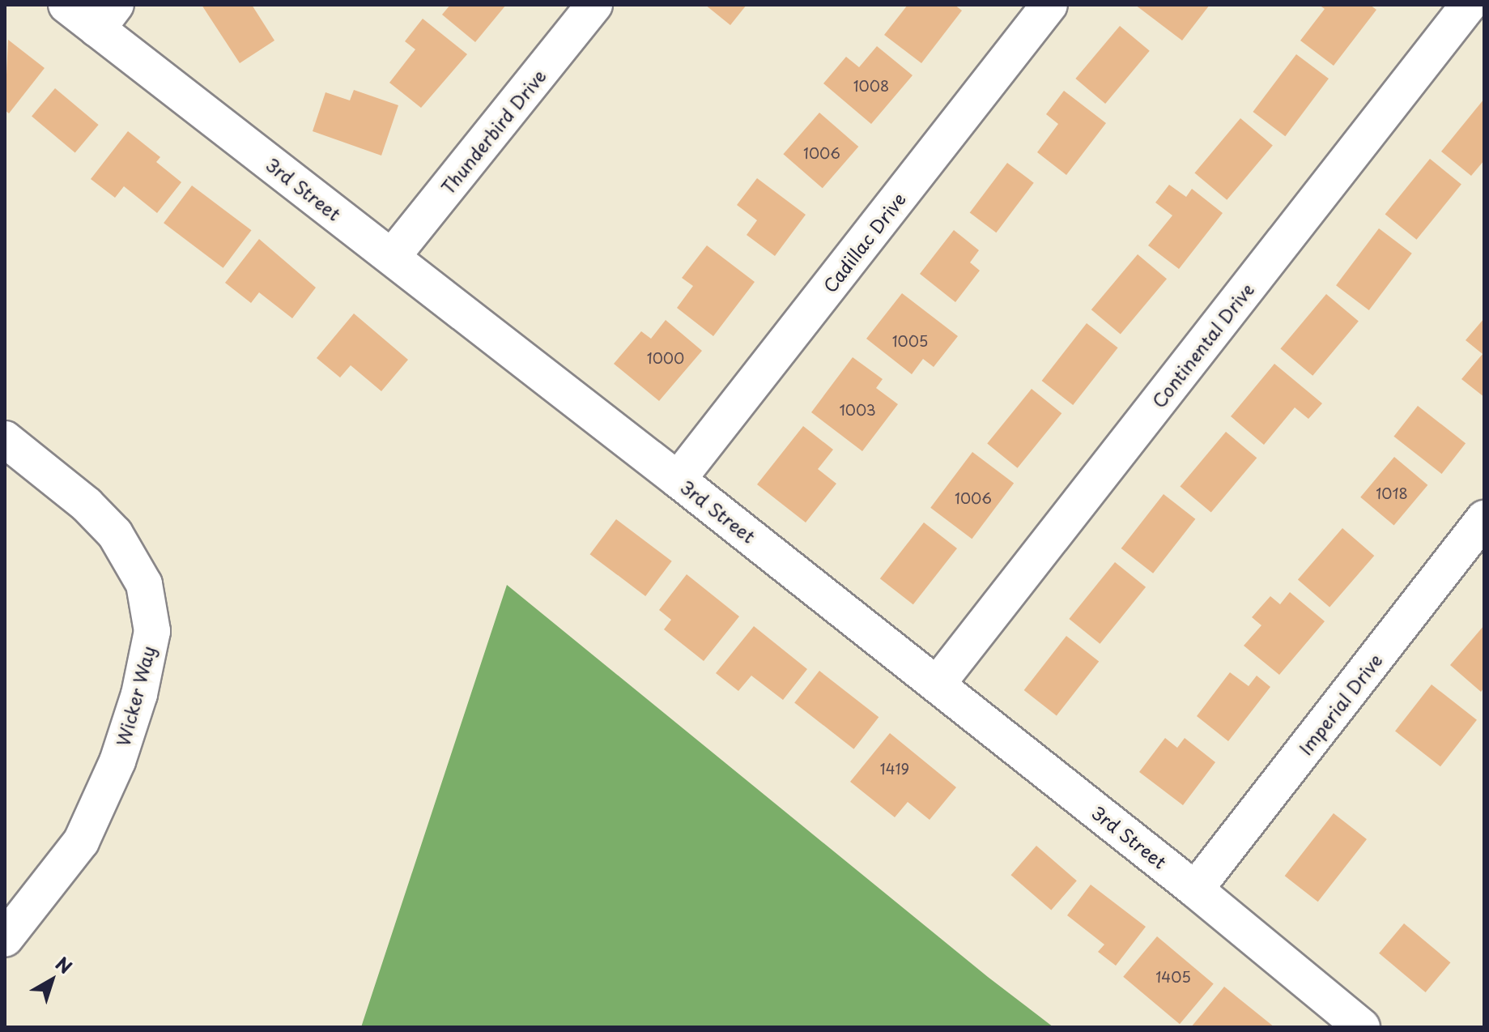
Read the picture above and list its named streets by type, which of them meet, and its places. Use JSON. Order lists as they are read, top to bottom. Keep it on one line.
{"streets":{"street":["Thunderbird Drive","3rd Street","Cadillac Drive","Continental Drive","Wicker Way","Imperial Drive"]},"crossings":[["Thunderbird Drive","3rd Street"],["3rd Street","Cadillac Drive"],["3rd Street","Continental Drive"],["3rd Street","Imperial Drive"]],"house_numbers":["1008","1006","1005","1000","1003","1018","1006","1419","1405"],"north":"top right"}
